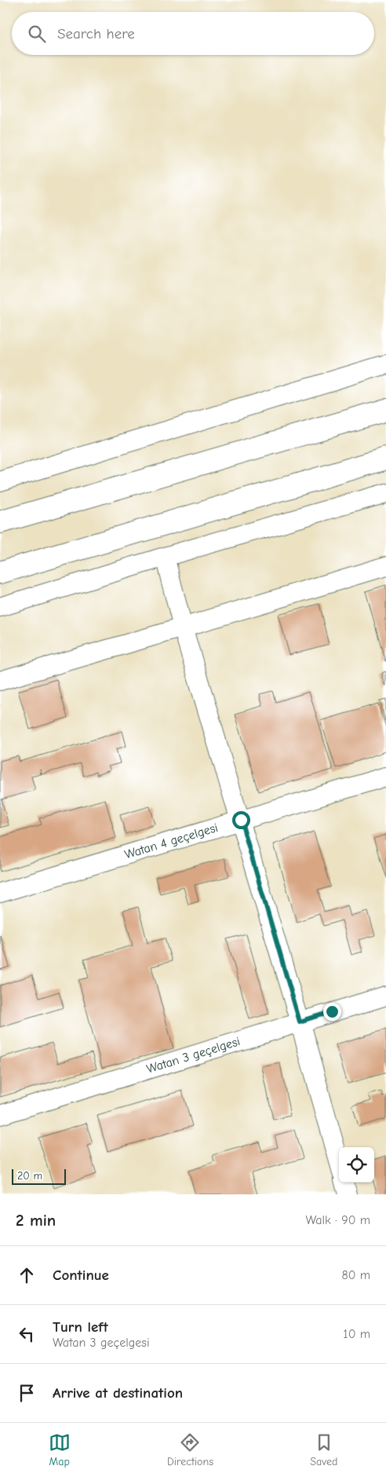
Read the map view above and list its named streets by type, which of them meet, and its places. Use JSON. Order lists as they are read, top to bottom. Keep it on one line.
{"streets":{"street":["Watan 4 geçelgesi","Watan 3 geçelgesi"]},"scale_bar":"20 m","page":{"search":"Search here","scale":"20 m","heading":["2 min","Walk · 90 m"],"list":[["Continue","80 m"],["Turn left","Watan 3 geçelgesi","10 m"],"Arrive at destination"],"nav":["Map","Directions","Saved"]}}
